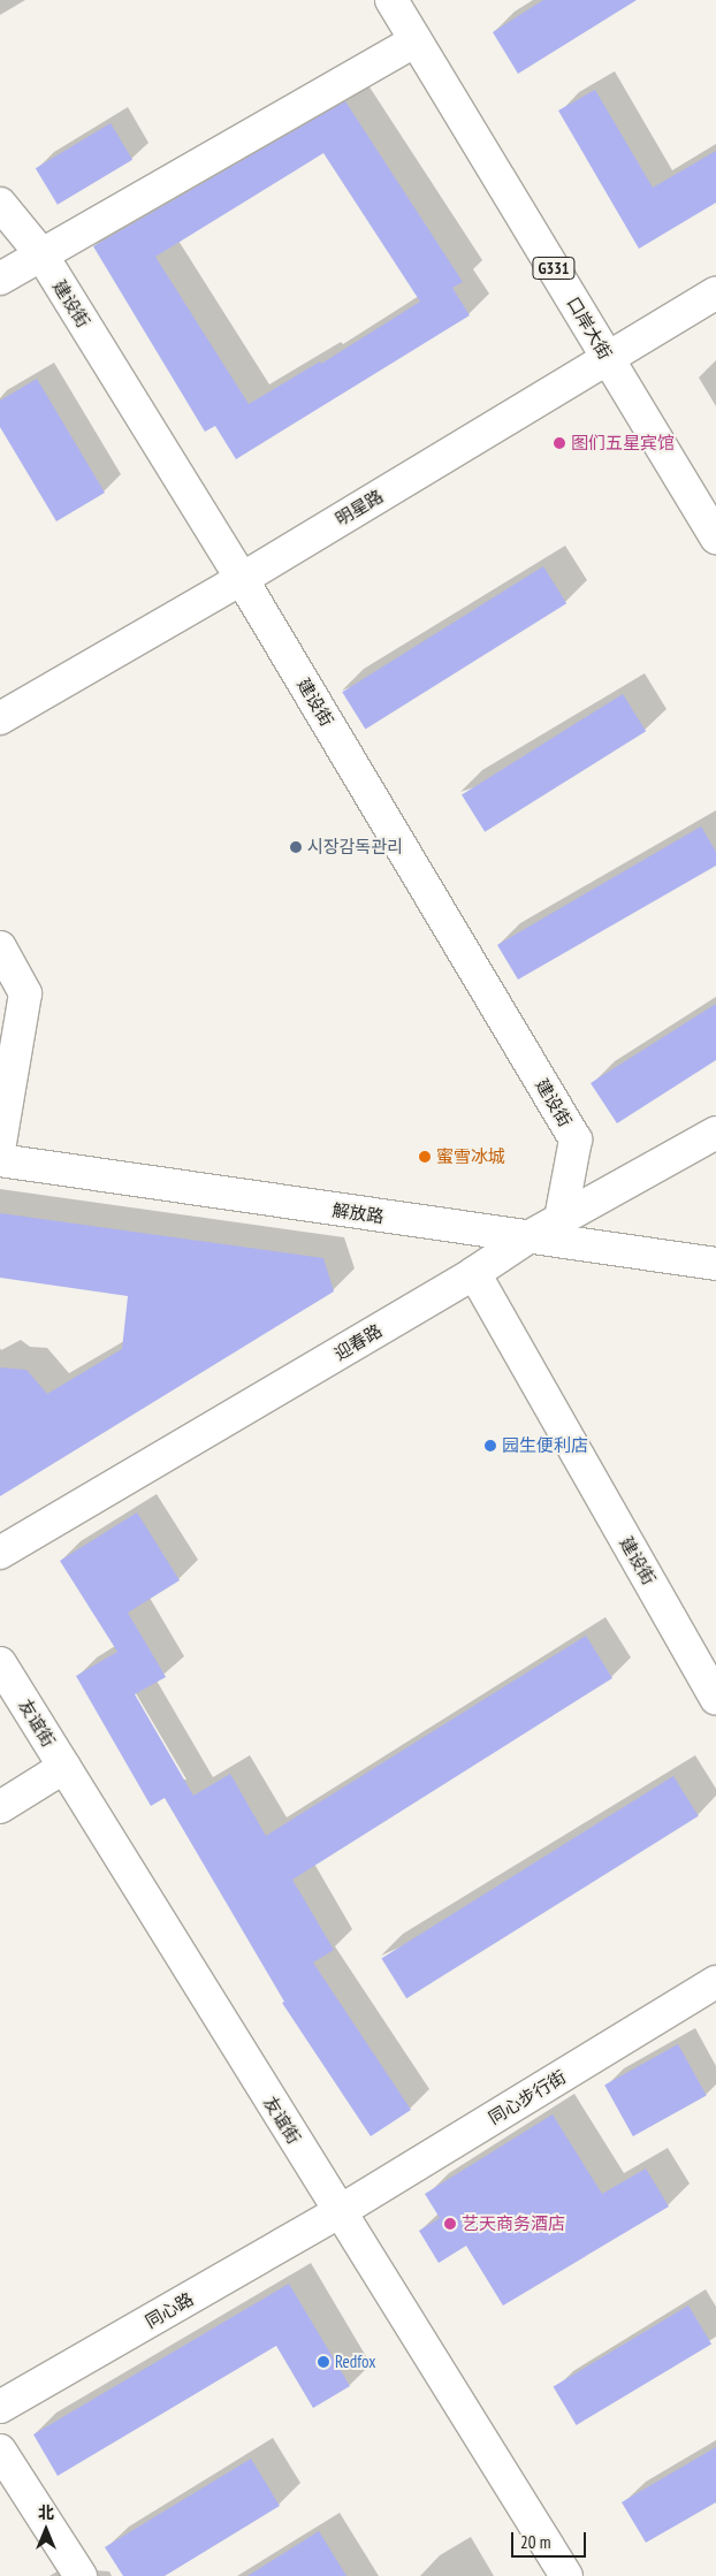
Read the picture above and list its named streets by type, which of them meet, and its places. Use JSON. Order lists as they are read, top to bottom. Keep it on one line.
{"streets":{"main road":["G331","建设街","口岸大街","明星路","解放路","迎春路","友谊街","同心步行街","同心路"]},"crossings":[["建设街","明星路"],["建设街","迎春路"],["口岸大街","明星路"],["解放路","迎春路"],["友谊街","同心步行街"],["友谊街","同心路"],["同心步行街","同心路"]],"places":["图们五星宾馆","시장감독관리","蜜雪冰城","园生便利店","艺天商务酒店","Redfox"],"scale_bar":"20 m","north":"top"}
